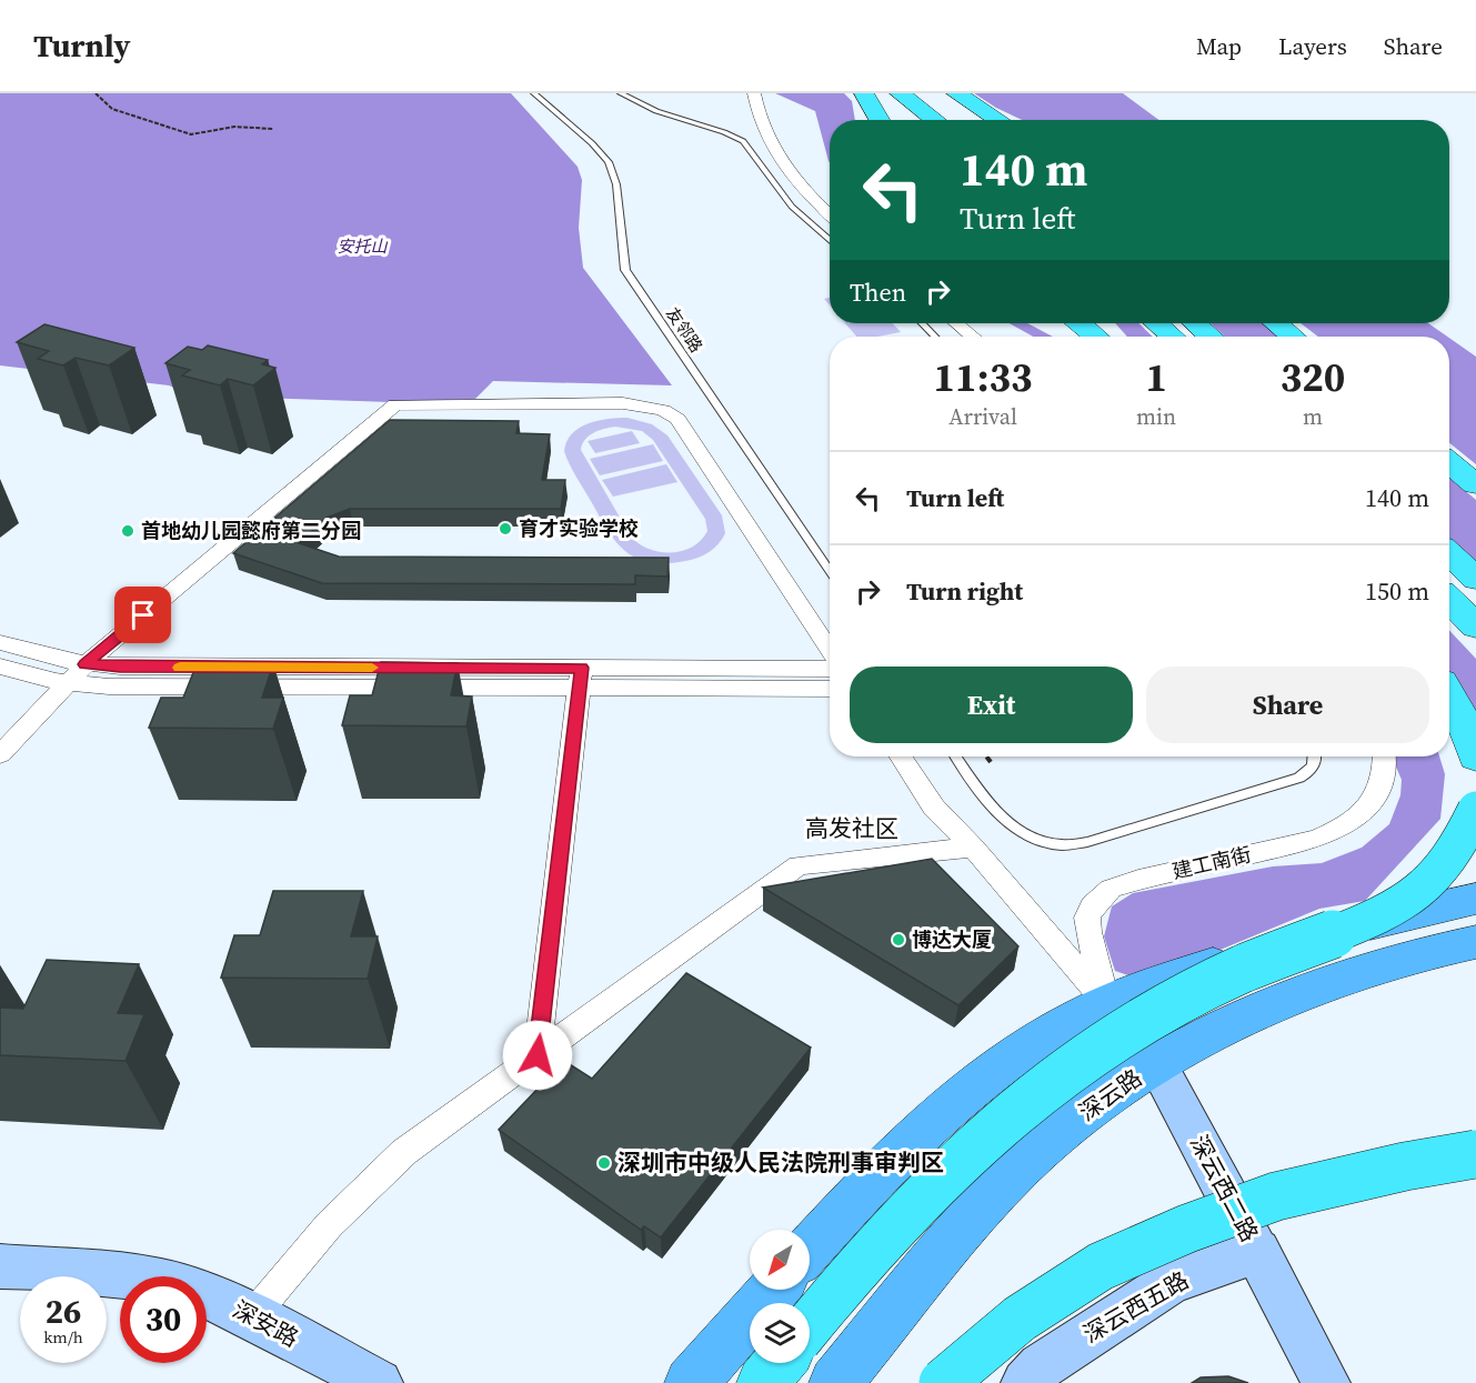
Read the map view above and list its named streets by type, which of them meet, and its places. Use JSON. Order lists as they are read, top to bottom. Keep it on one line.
{"streets":{"main road":["深云路"],"street":["建工南街","深云西二路","深云西五路","深安路"],"lane":["友邻路"]},"crossings":[["建工南街","深云西二路"],["深云路","深云西二路"],["深云西二路","深云西五路"]],"districts":["高发社区"],"parks":["安托山"],"places":["育才实验学校","首地幼儿园懿府第二分园","博达大厦","深圳市中级人民法院刑事审判区"],"north":"bottom left","page":{"header":"Turnly","nav":["Map","Layers","Share"],"turn":["140 m","Turn left"],"then":"Then","eta":["11:33","Arrival","1","min","320","m"],"list":[{"name":"Turn left","value":"140 m"},{"name":"Turn right","value":"150 m"}],"buttons":["Exit","Share"],"speed":"26 km/h","limit":"30"}}
